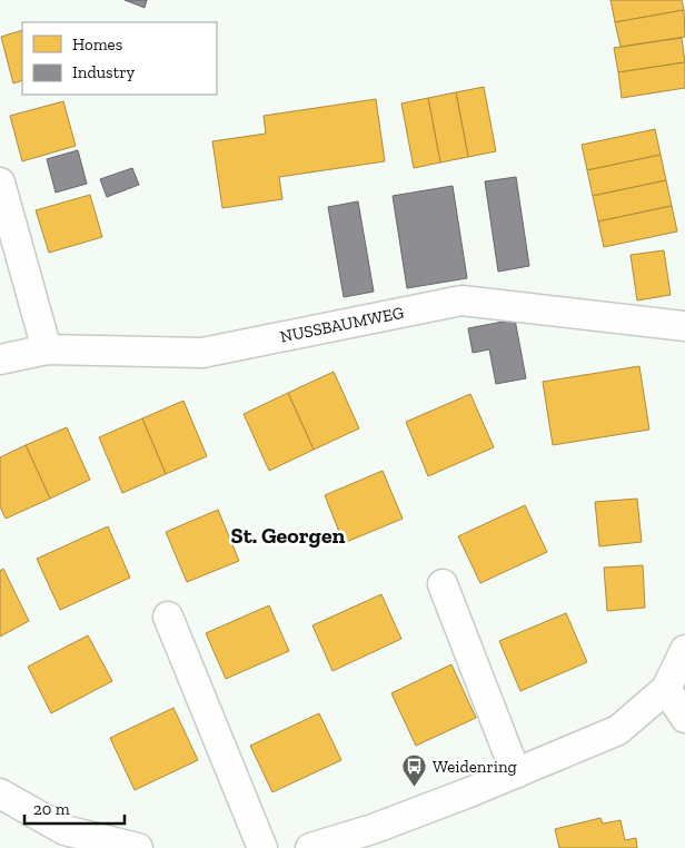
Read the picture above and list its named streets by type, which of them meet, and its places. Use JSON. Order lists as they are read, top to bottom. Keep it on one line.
{"streets":{"street":["NUSSBAUMWEG"]},"districts":["St. Georgen"],"places":{"bus stop":["Weidenring"]},"legend":["Homes","Industry"],"scale_bar":"20 m"}
